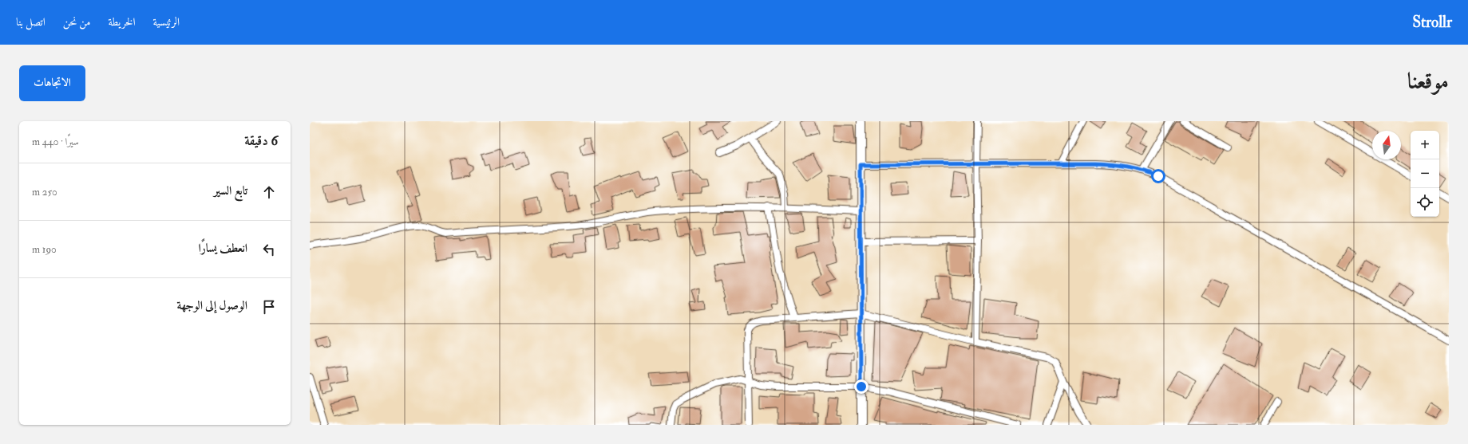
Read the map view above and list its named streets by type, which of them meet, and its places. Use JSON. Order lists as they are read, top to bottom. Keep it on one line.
{"north":"top","page":{"header":"Strollr","nav":["الرئيسية","الخريطة","من نحن","اتصل بنا"],"title":"موقعنا","buttons":"الاتجاهات","heading":["6 دقيقة","سيرًا · 440 m"],"map_buttons":["+","−"],"list":[["تابع السير","250 m"],["انعطف يسارًا","190 m"],"الوصول إلى الوجهة"]}}
